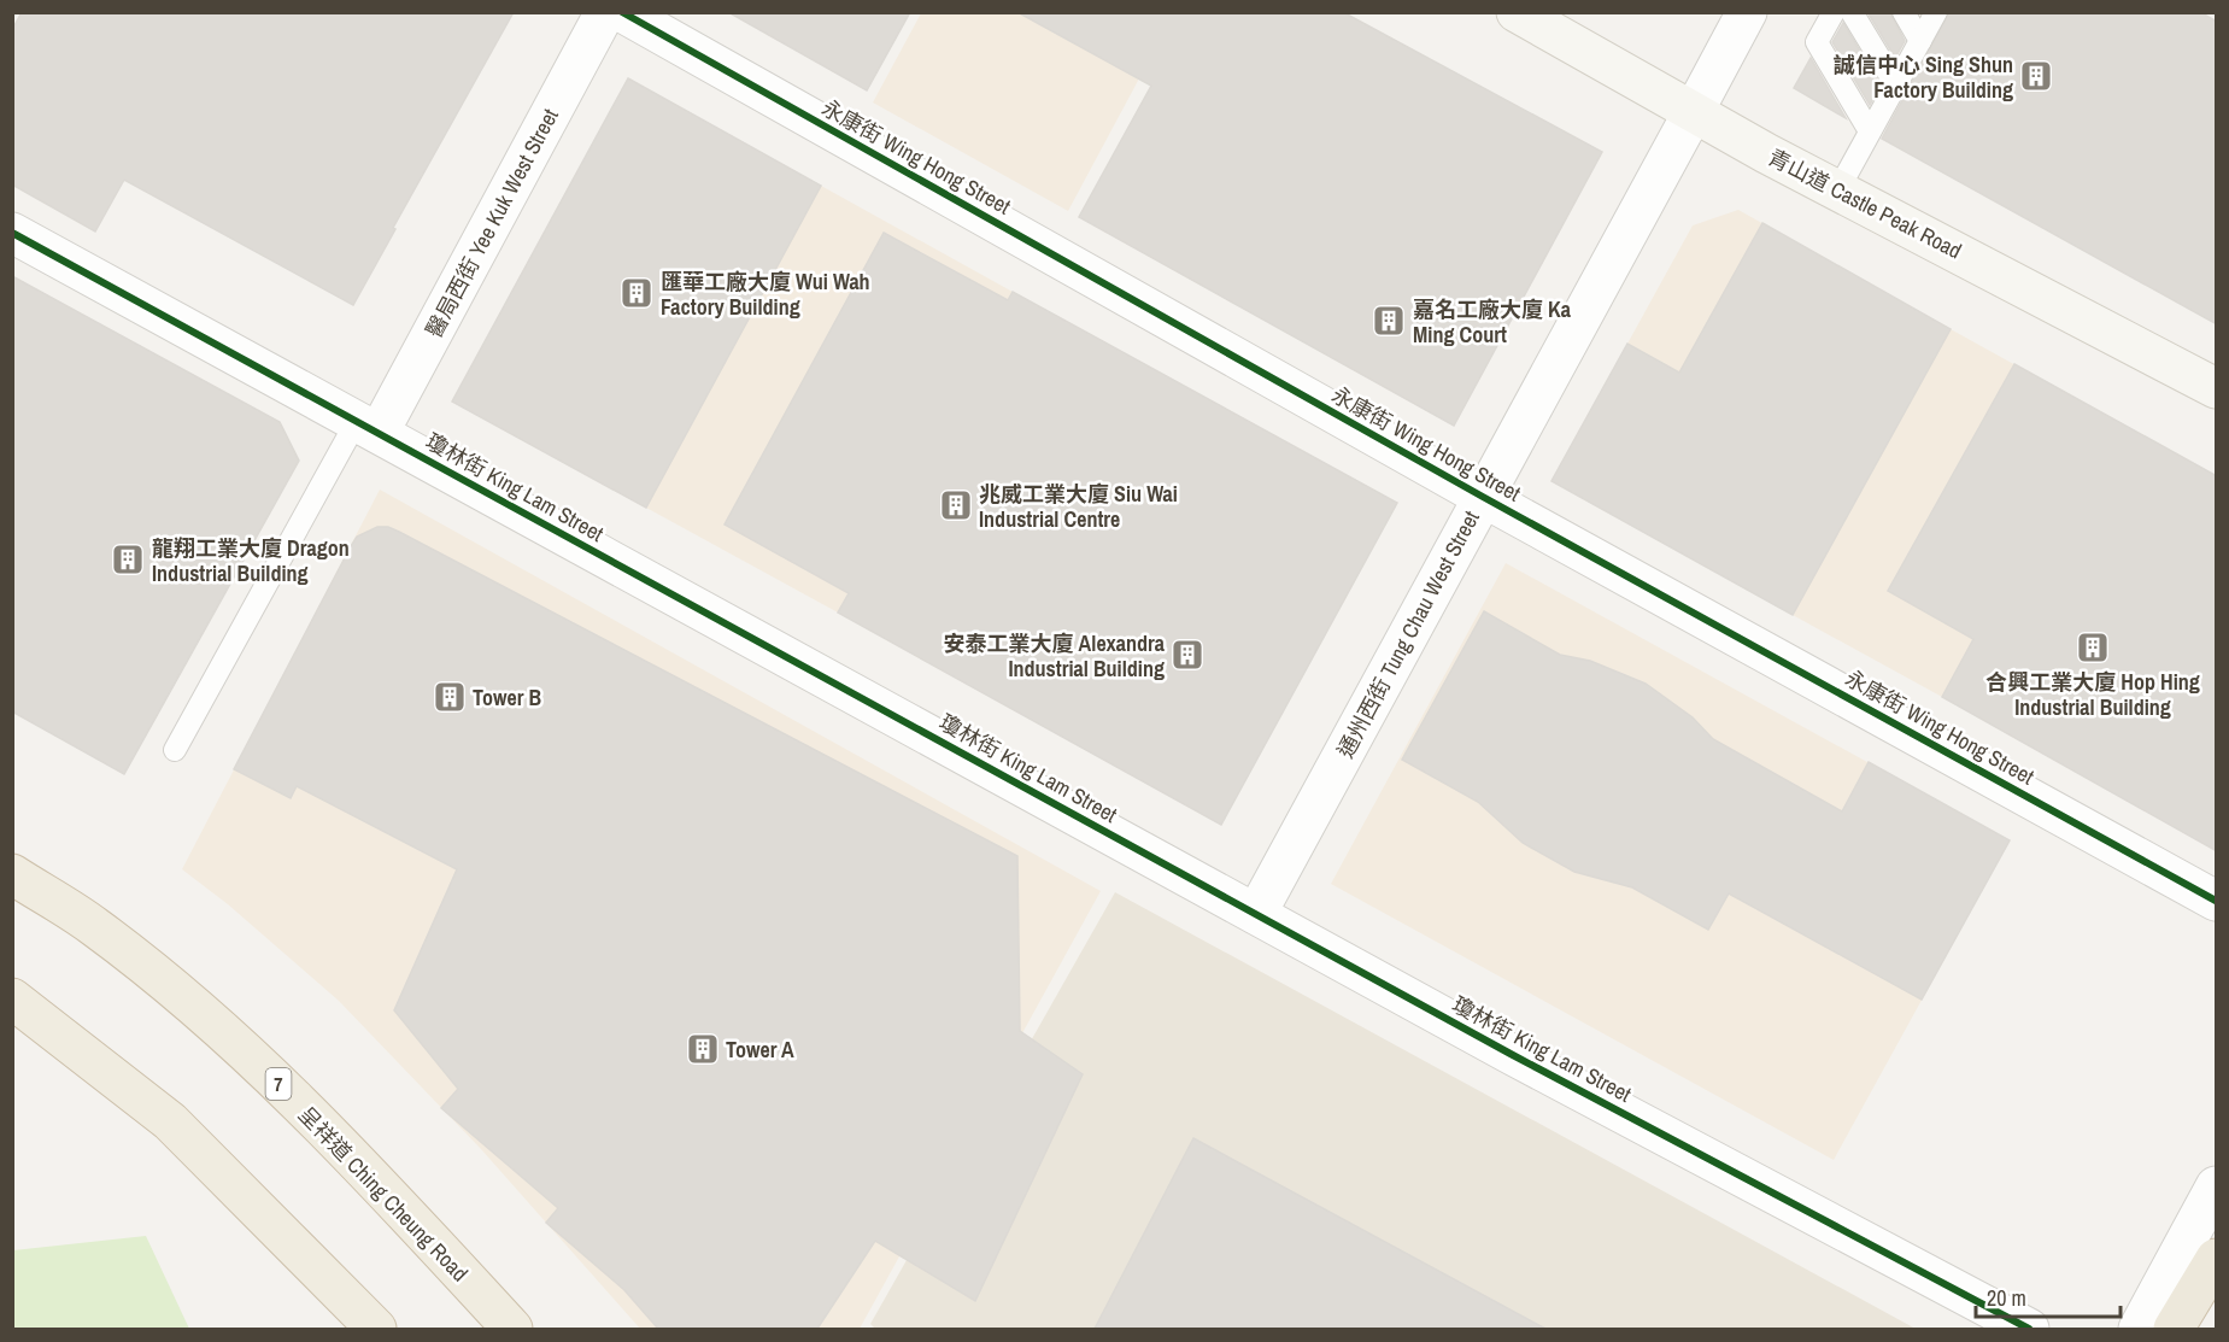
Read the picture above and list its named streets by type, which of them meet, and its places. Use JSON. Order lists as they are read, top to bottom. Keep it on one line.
{"streets":{"highway":["7","呈祥道 Ching Cheung Road"],"main road":["青山道 Castle Peak Road"],"street":["永康街 Wing Hong Street","醫局西街 Yee Kuk West Street","瓊林街 King Lam Street","通州西街 Tung Chau West Street"]},"crossings":[["永康街 Wing Hong Street","通州西街 Tung Chau West Street"],["青山道 Castle Peak Road","通州西街 Tung Chau West Street"],["醫局西街 Yee Kuk West Street","瓊林街 King Lam Street"],["瓊林街 King Lam Street","通州西街 Tung Chau West Street"]],"places":{"building":["誠信中心 Sing Shun Factory Building","匯華工廠大廈 Wui Wah Factory Building","嘉名工廠大廈 Ka Ming Court","兆威工業大廈 Siu Wai Industrial Centre","龍翔工業大廈 Dragon Industrial Building","合興工業大廈 Hop Hing Industrial Building","安泰工業大廈 Alexandra Industrial Building","Tower B","Tower A"]},"scale_bar":"20 m"}
